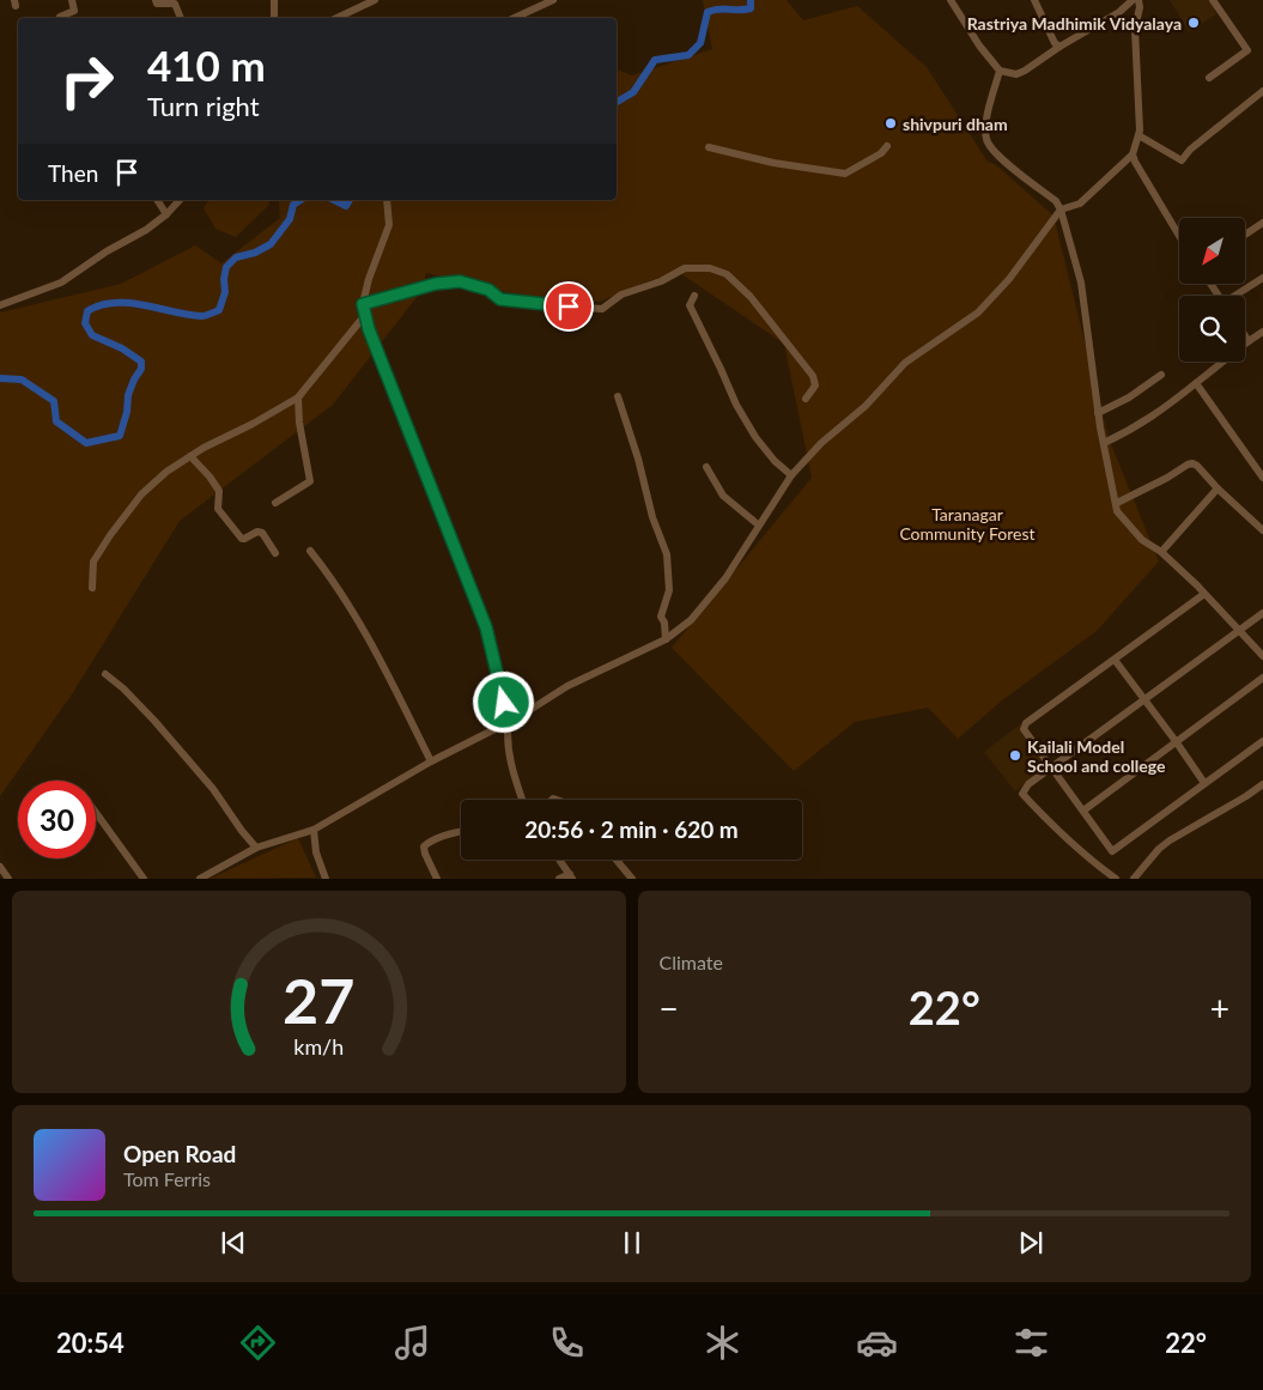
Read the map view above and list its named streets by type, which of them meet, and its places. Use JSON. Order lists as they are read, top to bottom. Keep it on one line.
{"parks":["Taranagar Community Forest"],"places":["Rastriya Madhimik Vidyalaya","shivpuri dham","Kailali Model School and college"],"north":"bottom left","page":{"turn":["410 m","Turn right"],"then":"Then","limit":"30","trip":"20:56 · 2 min · 620 m","tile":"Climate","heat":["−","22°","+"],"song":["Open Road","Tom Ferris"],"tabs":["20:54","22°"],"gauge":["27","km/h"]}}
